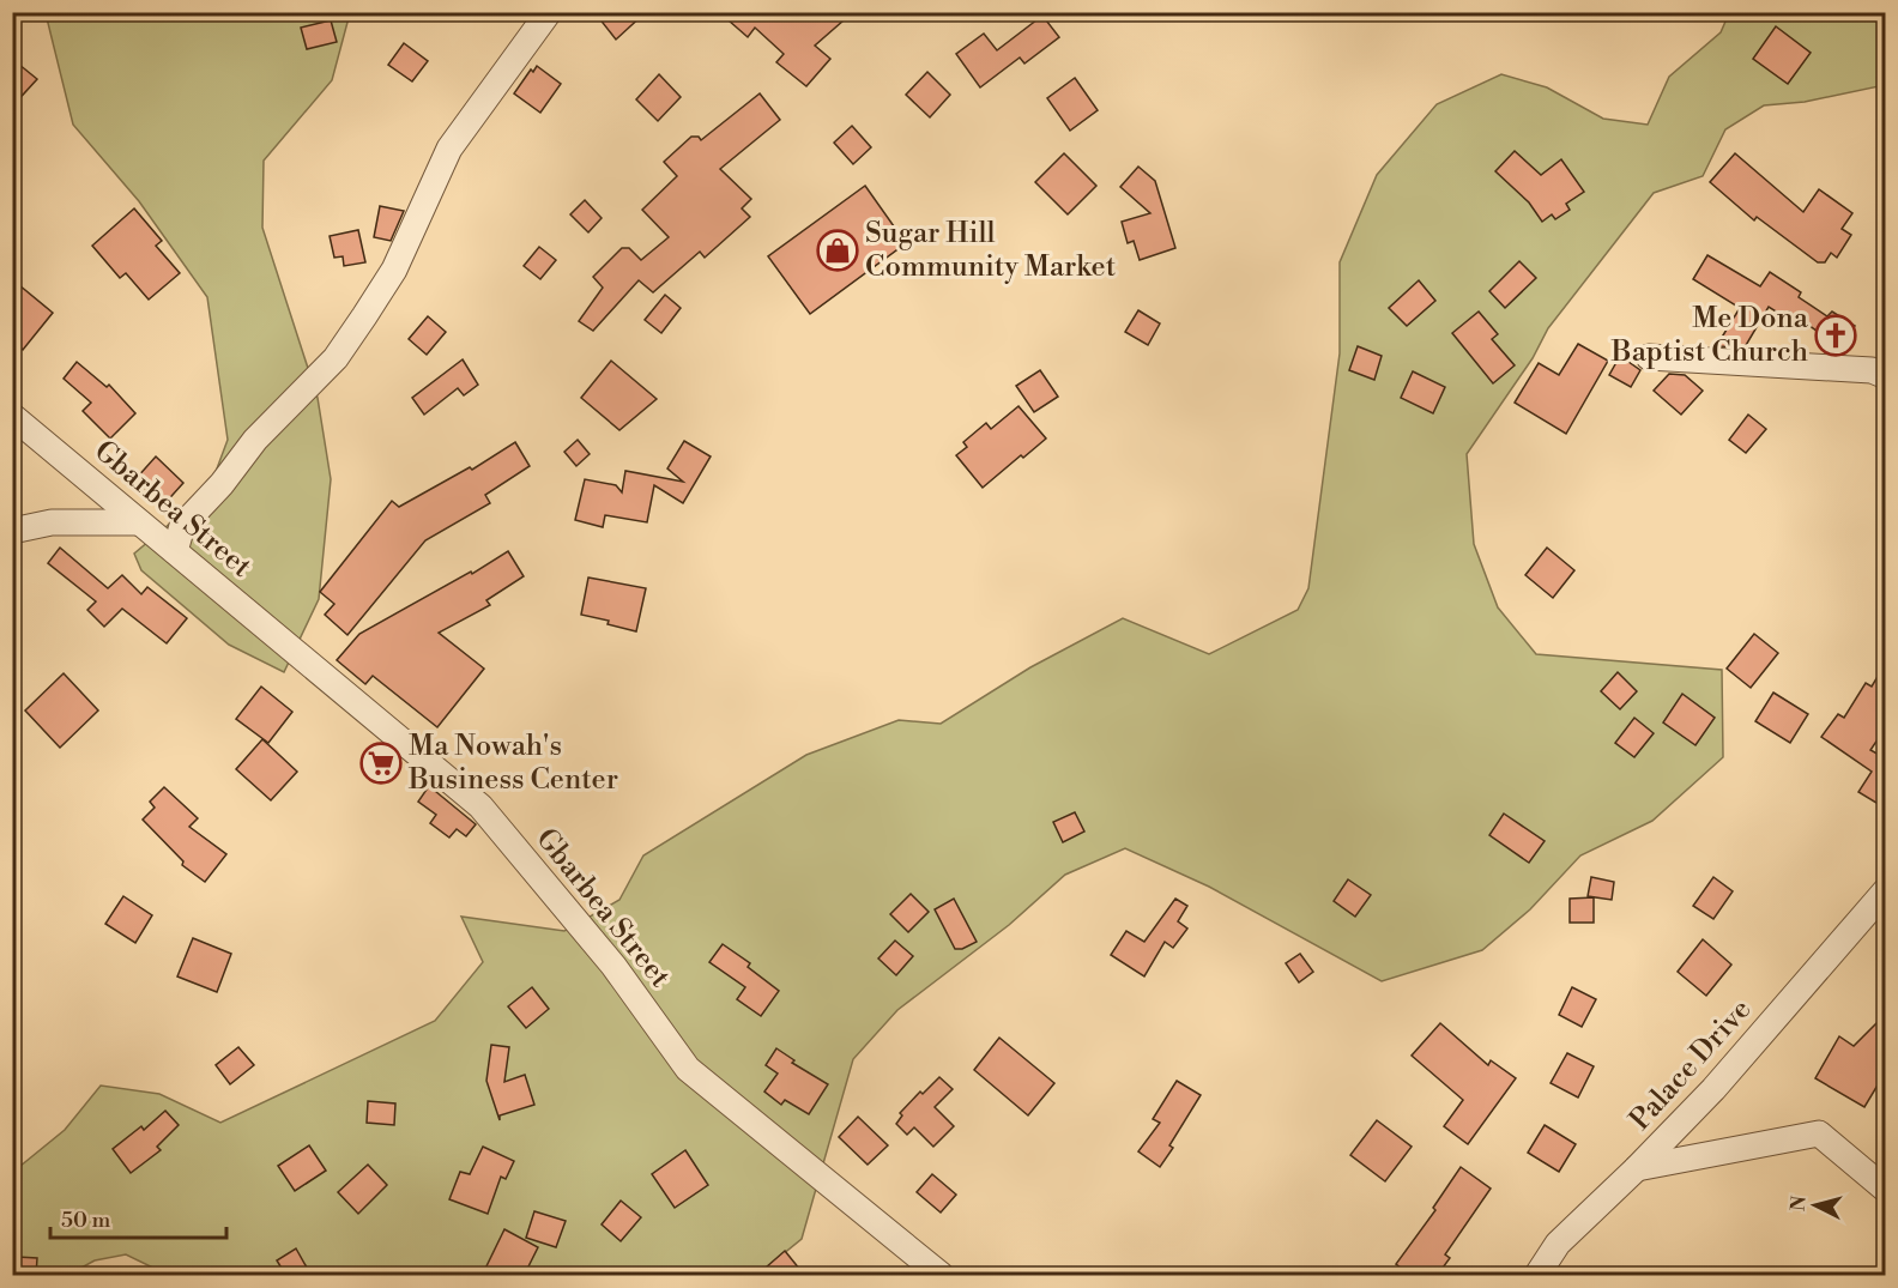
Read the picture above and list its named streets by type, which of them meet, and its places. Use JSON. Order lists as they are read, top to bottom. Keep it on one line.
{"streets":{"street":["Gbarbea Street","Palace Drive"]},"places":{"shop":["Sugar Hill Community Market"],"church":["Me Dona Baptist Church"],"supermarket":["Ma Nowah's Business Center"]},"scale_bar":"50 m","north":"left"}
